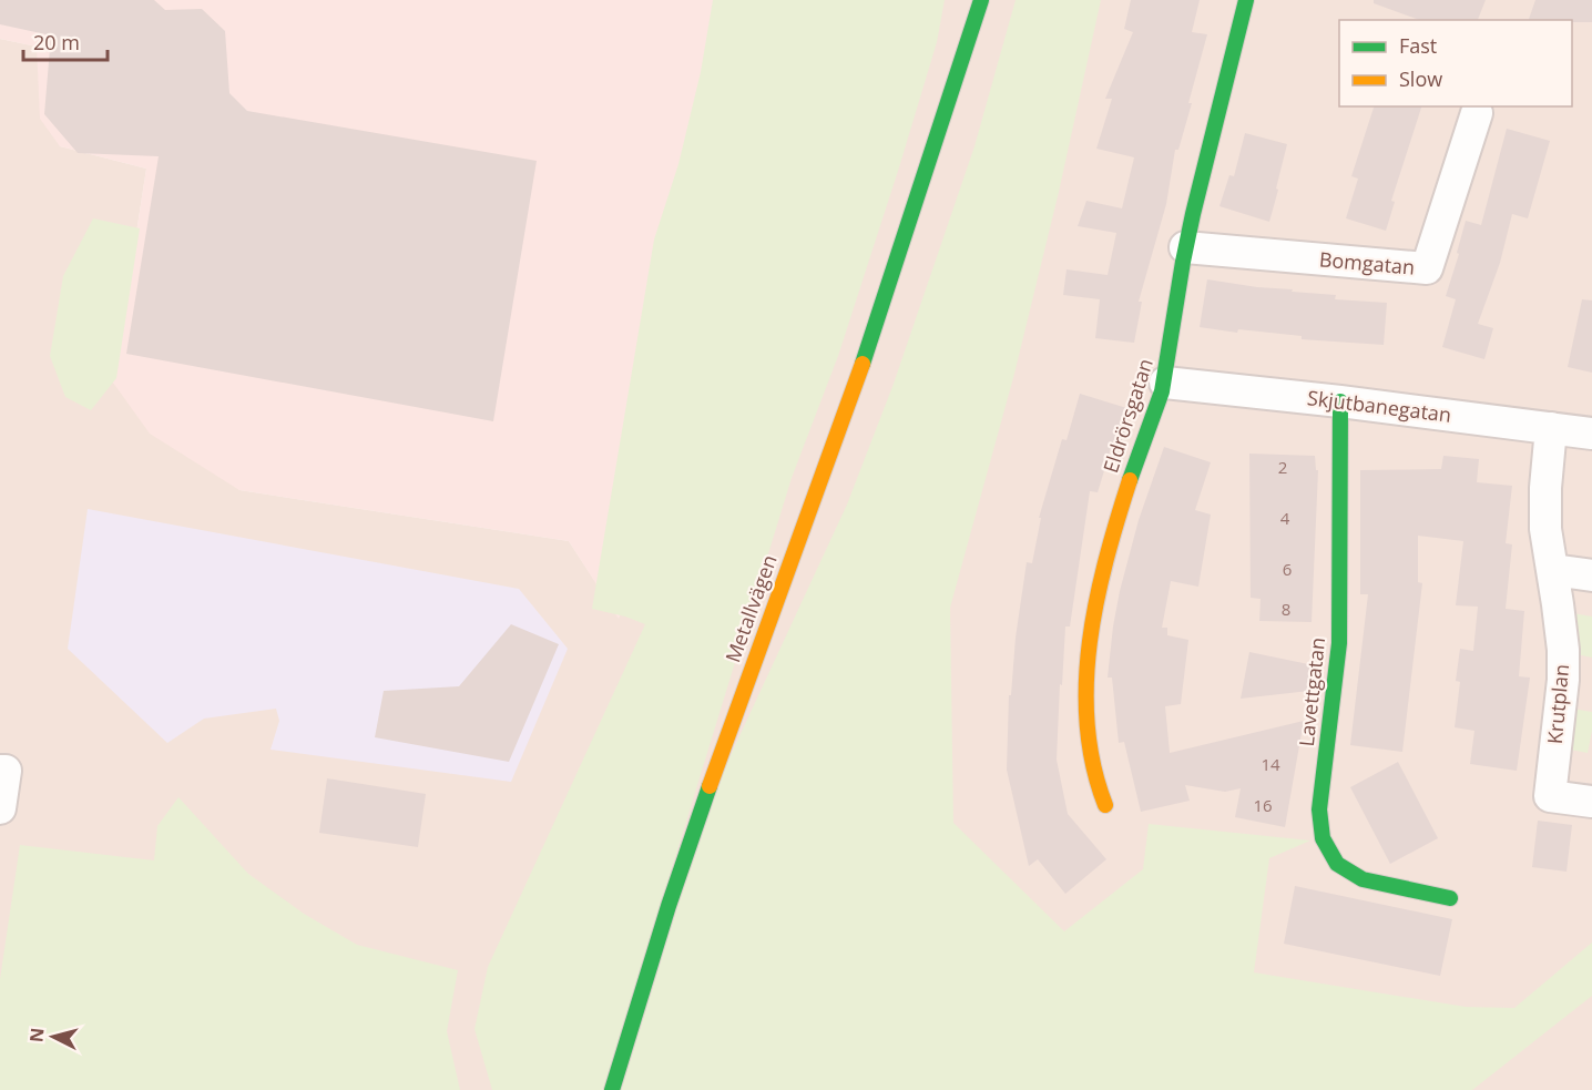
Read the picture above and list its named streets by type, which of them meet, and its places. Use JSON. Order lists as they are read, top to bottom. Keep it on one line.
{"streets":{"street":["Bomgatan","Skjutbanegatan","Eldrörsgatan","Metallvägen","Lavettgatan","Krutplan"]},"crossings":[["Bomgatan","Eldrörsgatan"],["Skjutbanegatan","Eldrörsgatan"],["Skjutbanegatan","Lavettgatan"],["Skjutbanegatan","Krutplan"]],"house_numbers":["2","4","6","8","14","16"],"legend":["Fast","Slow"],"scale_bar":"20 m","north":"left"}
